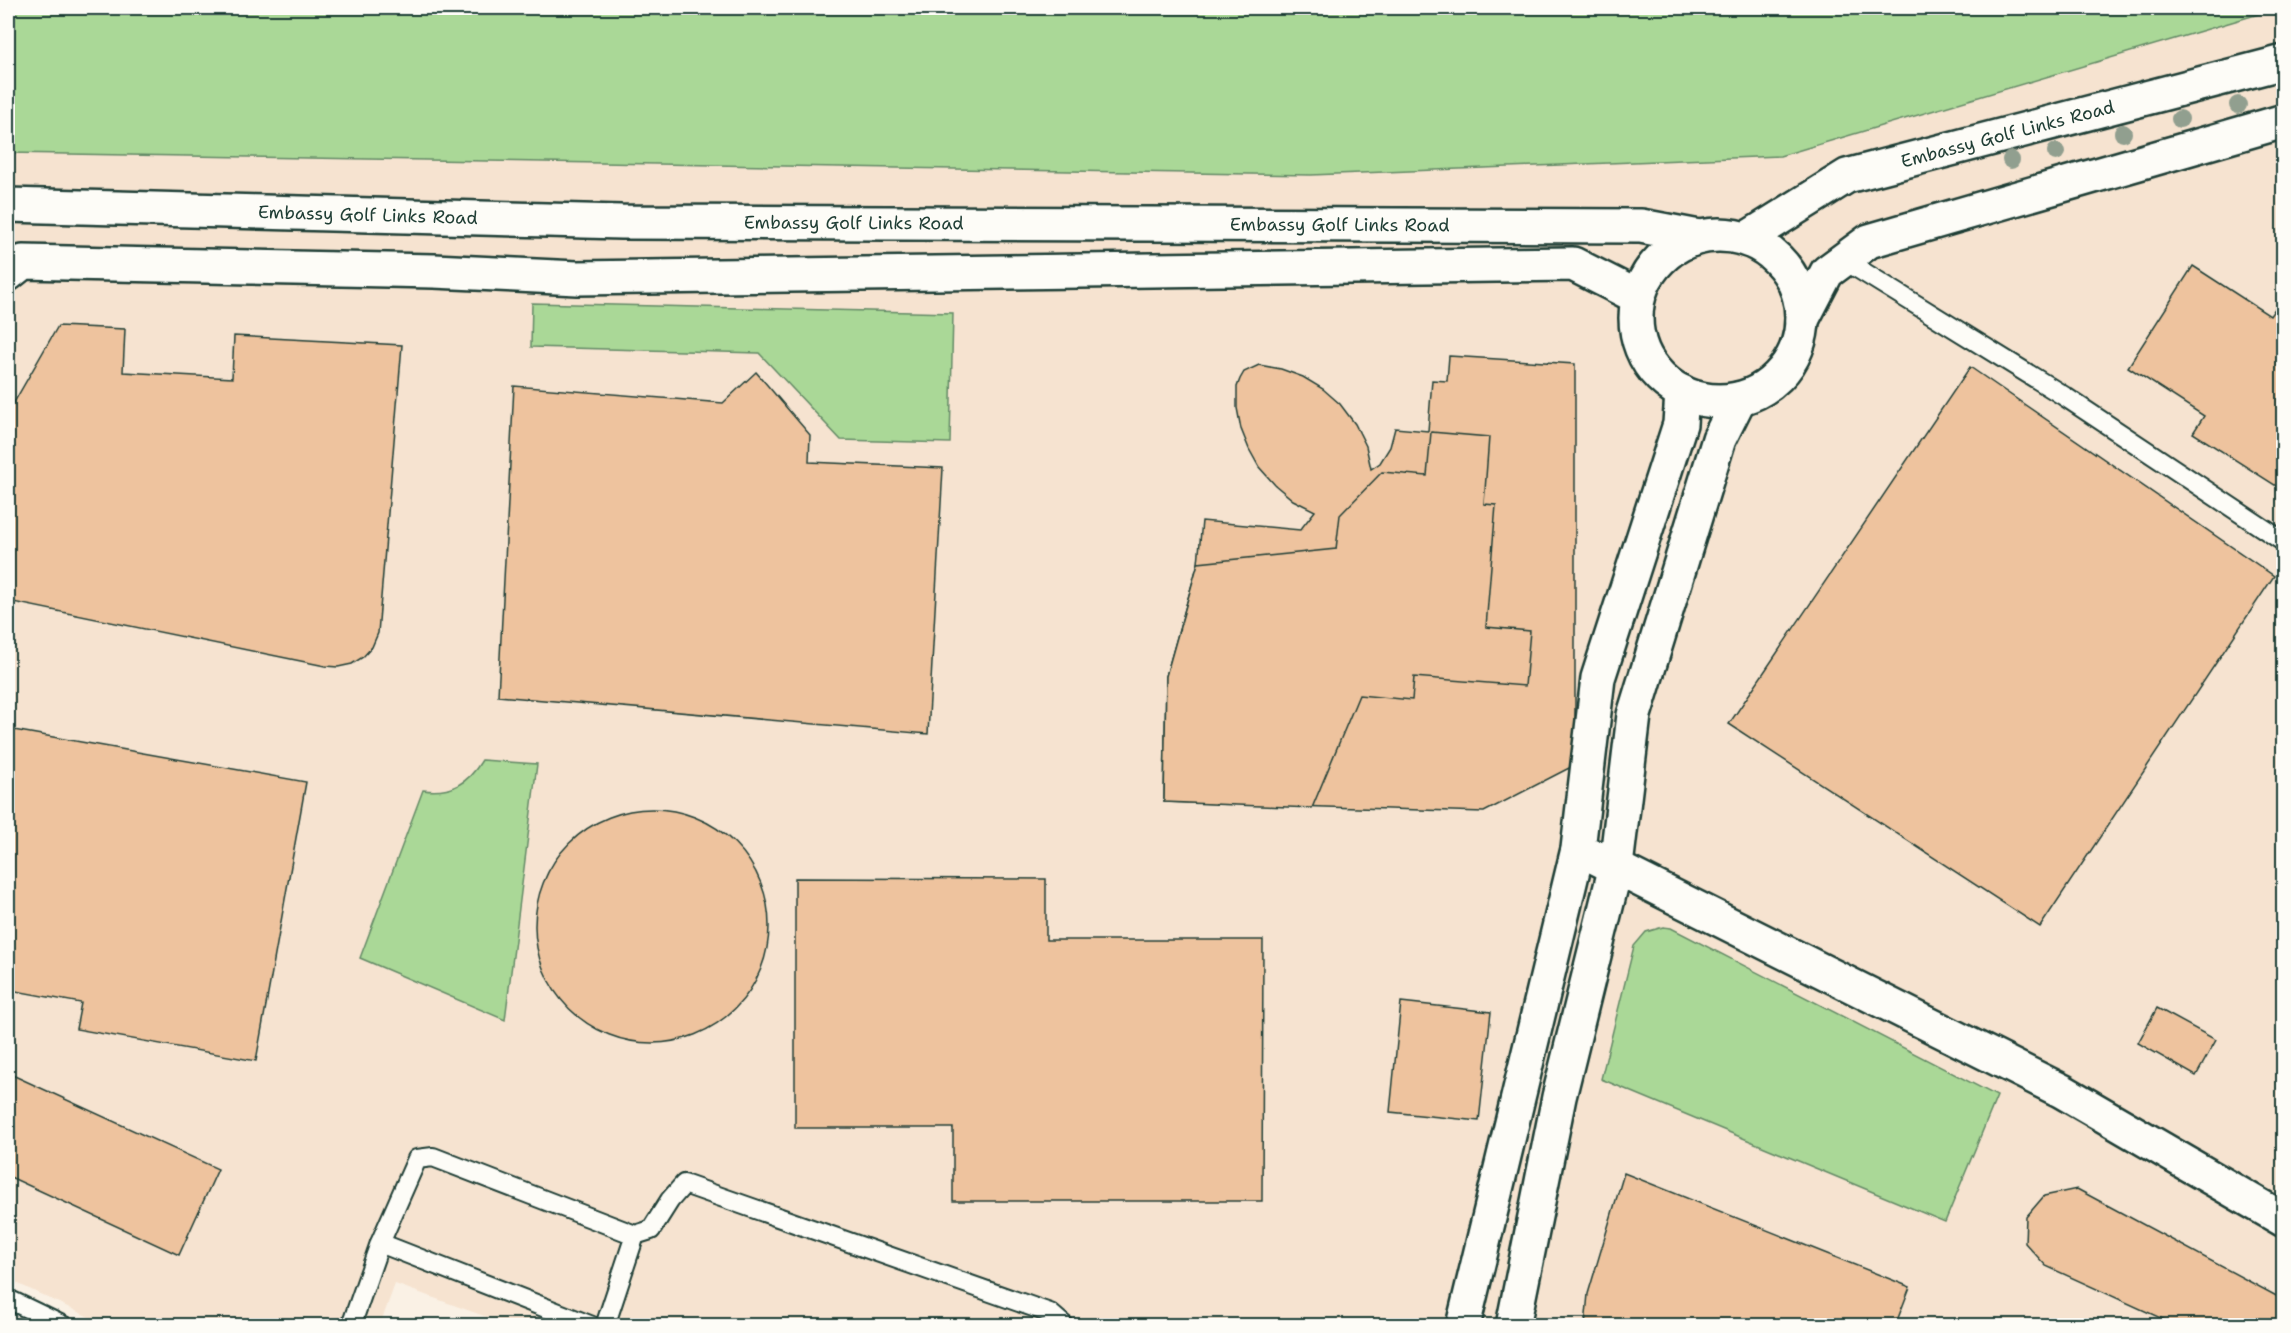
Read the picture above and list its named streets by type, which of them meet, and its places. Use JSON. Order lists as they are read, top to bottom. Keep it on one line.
{"streets":{"street":["Embassy Golf Links Road"]}}
